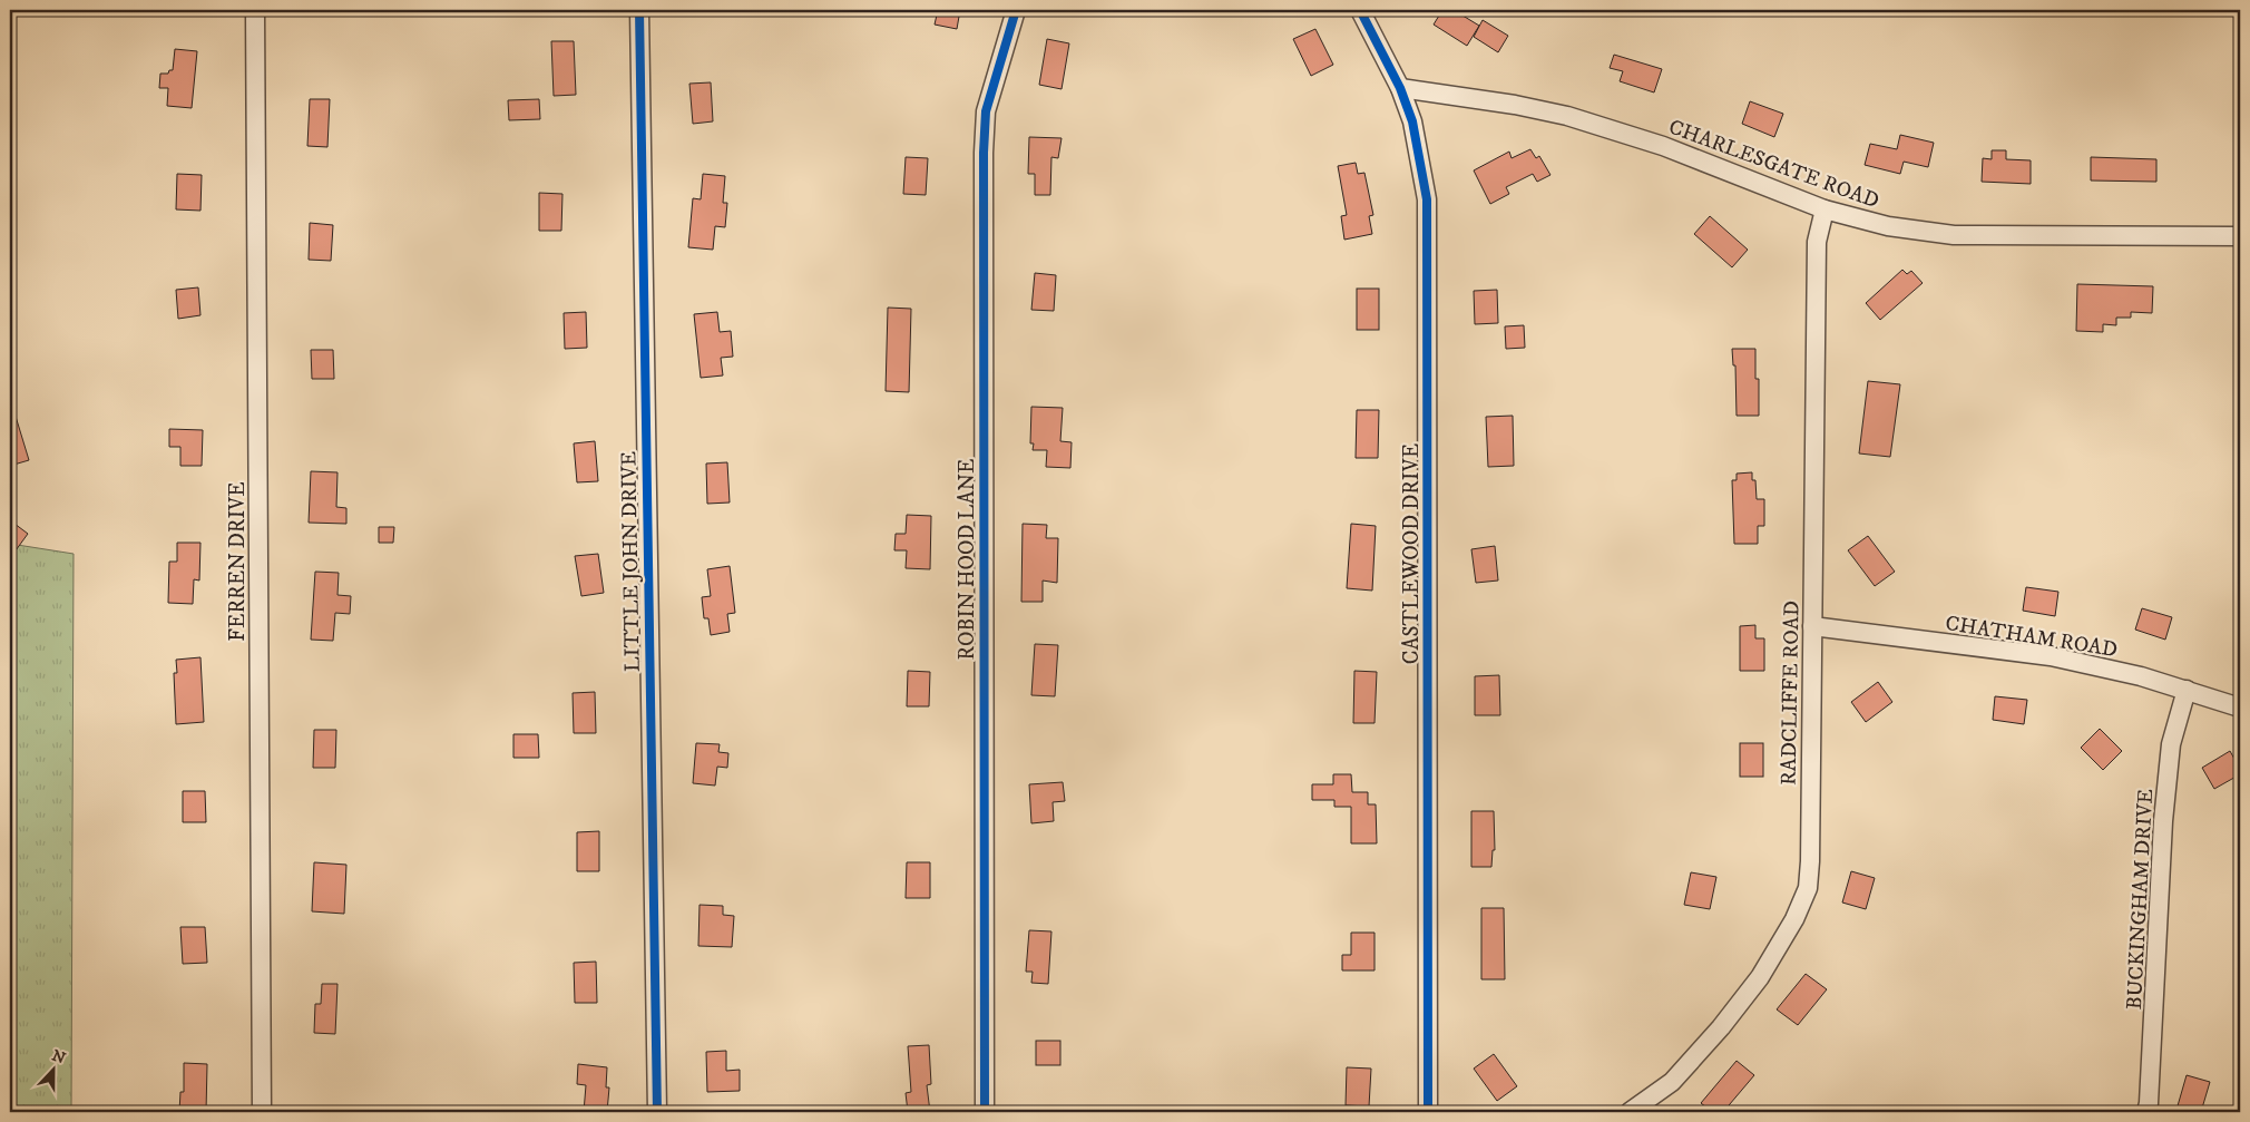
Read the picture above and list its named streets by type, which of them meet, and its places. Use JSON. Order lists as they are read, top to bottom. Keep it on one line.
{"streets":{"street":["CHARLESGATE ROAD","CASTLEWOOD DRIVE","ROBIN HOOD LANE","FERREN DRIVE","LITTLE JOHN DRIVE","CHATHAM ROAD","RADCLIFFE ROAD","BUCKINGHAM DRIVE"]},"crossings":[["CHARLESGATE ROAD","CASTLEWOOD DRIVE"],["CHARLESGATE ROAD","RADCLIFFE ROAD"],["CHATHAM ROAD","RADCLIFFE ROAD"],["CHATHAM ROAD","BUCKINGHAM DRIVE"]],"north":"top"}
